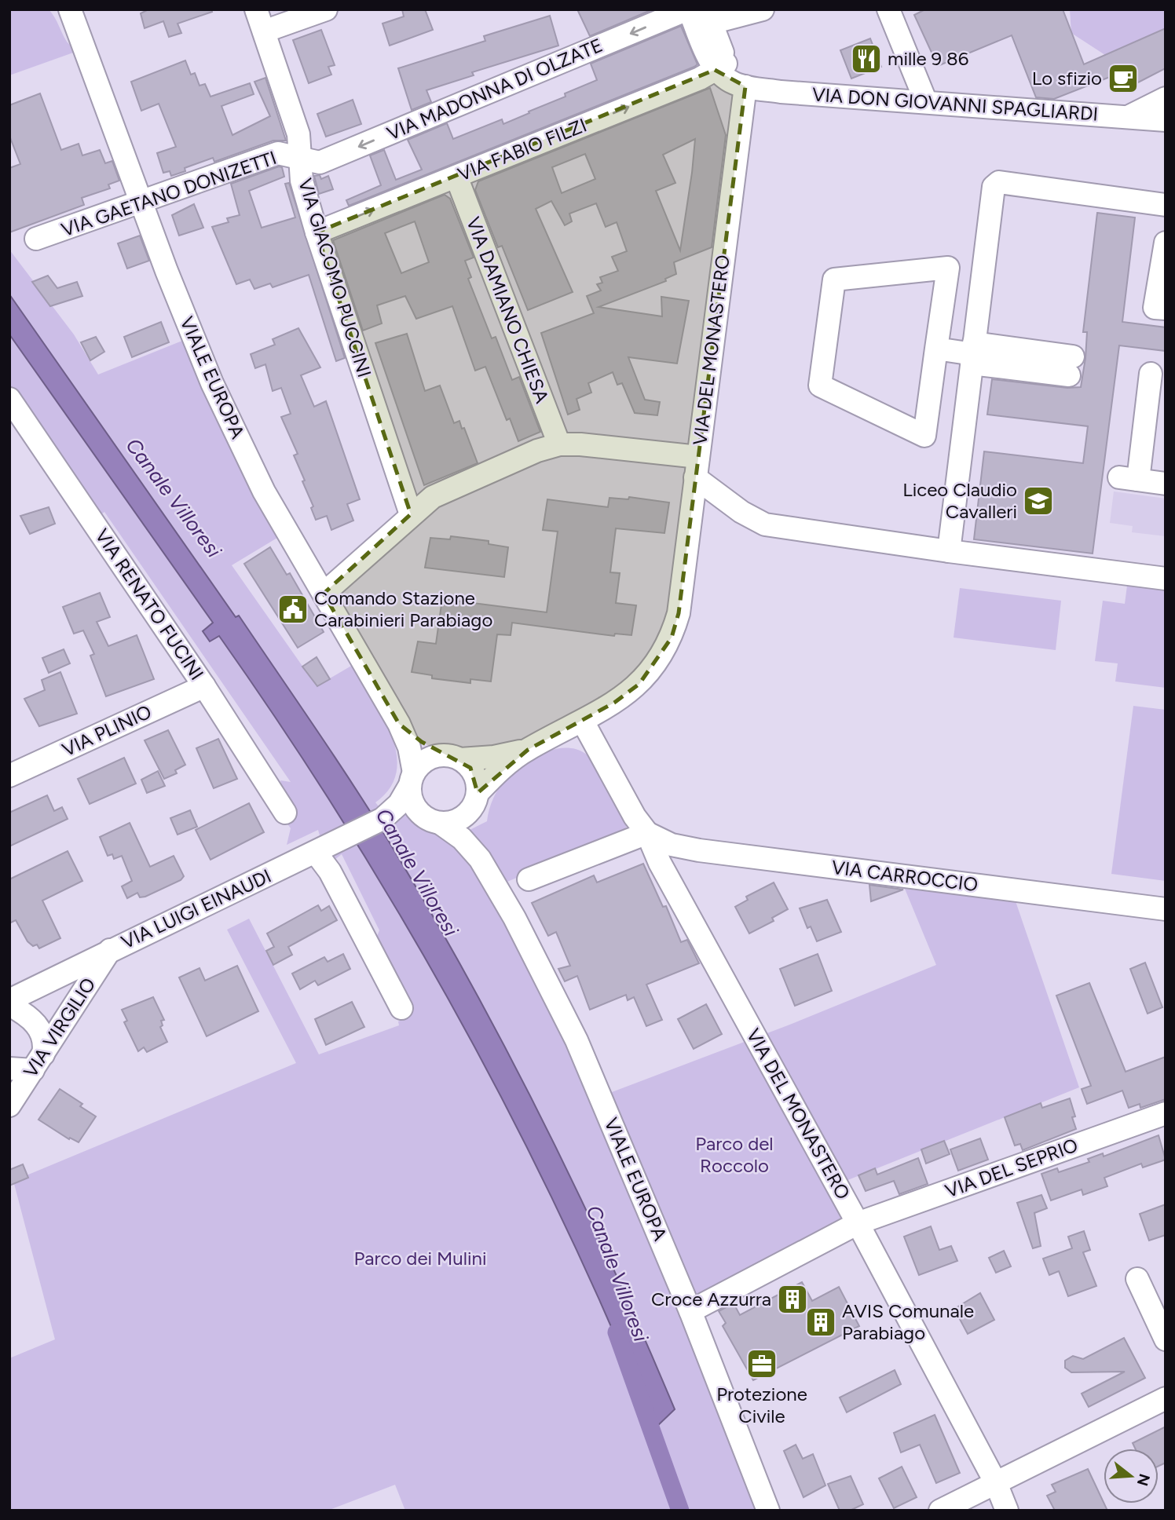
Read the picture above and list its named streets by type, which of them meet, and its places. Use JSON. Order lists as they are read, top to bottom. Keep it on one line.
{"streets":{"street":["VIA MADONNA DI OLZATE","VIA DON GIOVANNI SPAGLIARDI","VIA FABIO FILZI","VIA GAETANO DONIZETTI","VIA GIACOMO PUCCINI","VIA DAMIANO CHIESA","VIA DEL MONASTERO","VIALE EUROPA","VIA RENATO FUCINI","VIA PLINIO","VIA CARROCCIO","VIA LUIGI EINAUDI","VIA VIRGILIO","VIA DEL SEPRIO"]},"crossings":[["VIA MADONNA DI OLZATE","VIA GAETANO DONIZETTI"],["VIA MADONNA DI OLZATE","VIA GIACOMO PUCCINI"],["VIA DON GIOVANNI SPAGLIARDI","VIA DEL MONASTERO"],["VIA FABIO FILZI","VIA GIACOMO PUCCINI"],["VIA FABIO FILZI","VIA DAMIANO CHIESA"],["VIA GAETANO DONIZETTI","VIA GIACOMO PUCCINI"],["VIA GAETANO DONIZETTI","VIALE EUROPA"],["VIA DEL MONASTERO","VIA CARROCCIO"],["VIA DEL MONASTERO","VIA DEL SEPRIO"],["VIALE EUROPA","VIA LUIGI EINAUDI"],["VIALE EUROPA","VIA DEL SEPRIO"],["VIA RENATO FUCINI","VIA PLINIO"],["VIA LUIGI EINAUDI","VIA VIRGILIO"]],"one_way":["VIA MADONNA DI OLZATE","VIA FABIO FILZI"],"water":["Canale Villoresi"],"parks":["Parco del Roccolo","Parco dei Mulini"],"places":{"restaurant":["mille 9 86"],"cafe":["Lo sfizio"],"school or university":["Liceo Claudio Cavalleri"],"public building":["Comando Stazione Carabinieri Parabiago"],"building":["Croce Azzurra","AVIS Comunale Parabiago"],"office":["Protezione Civile"]},"north":"right"}
